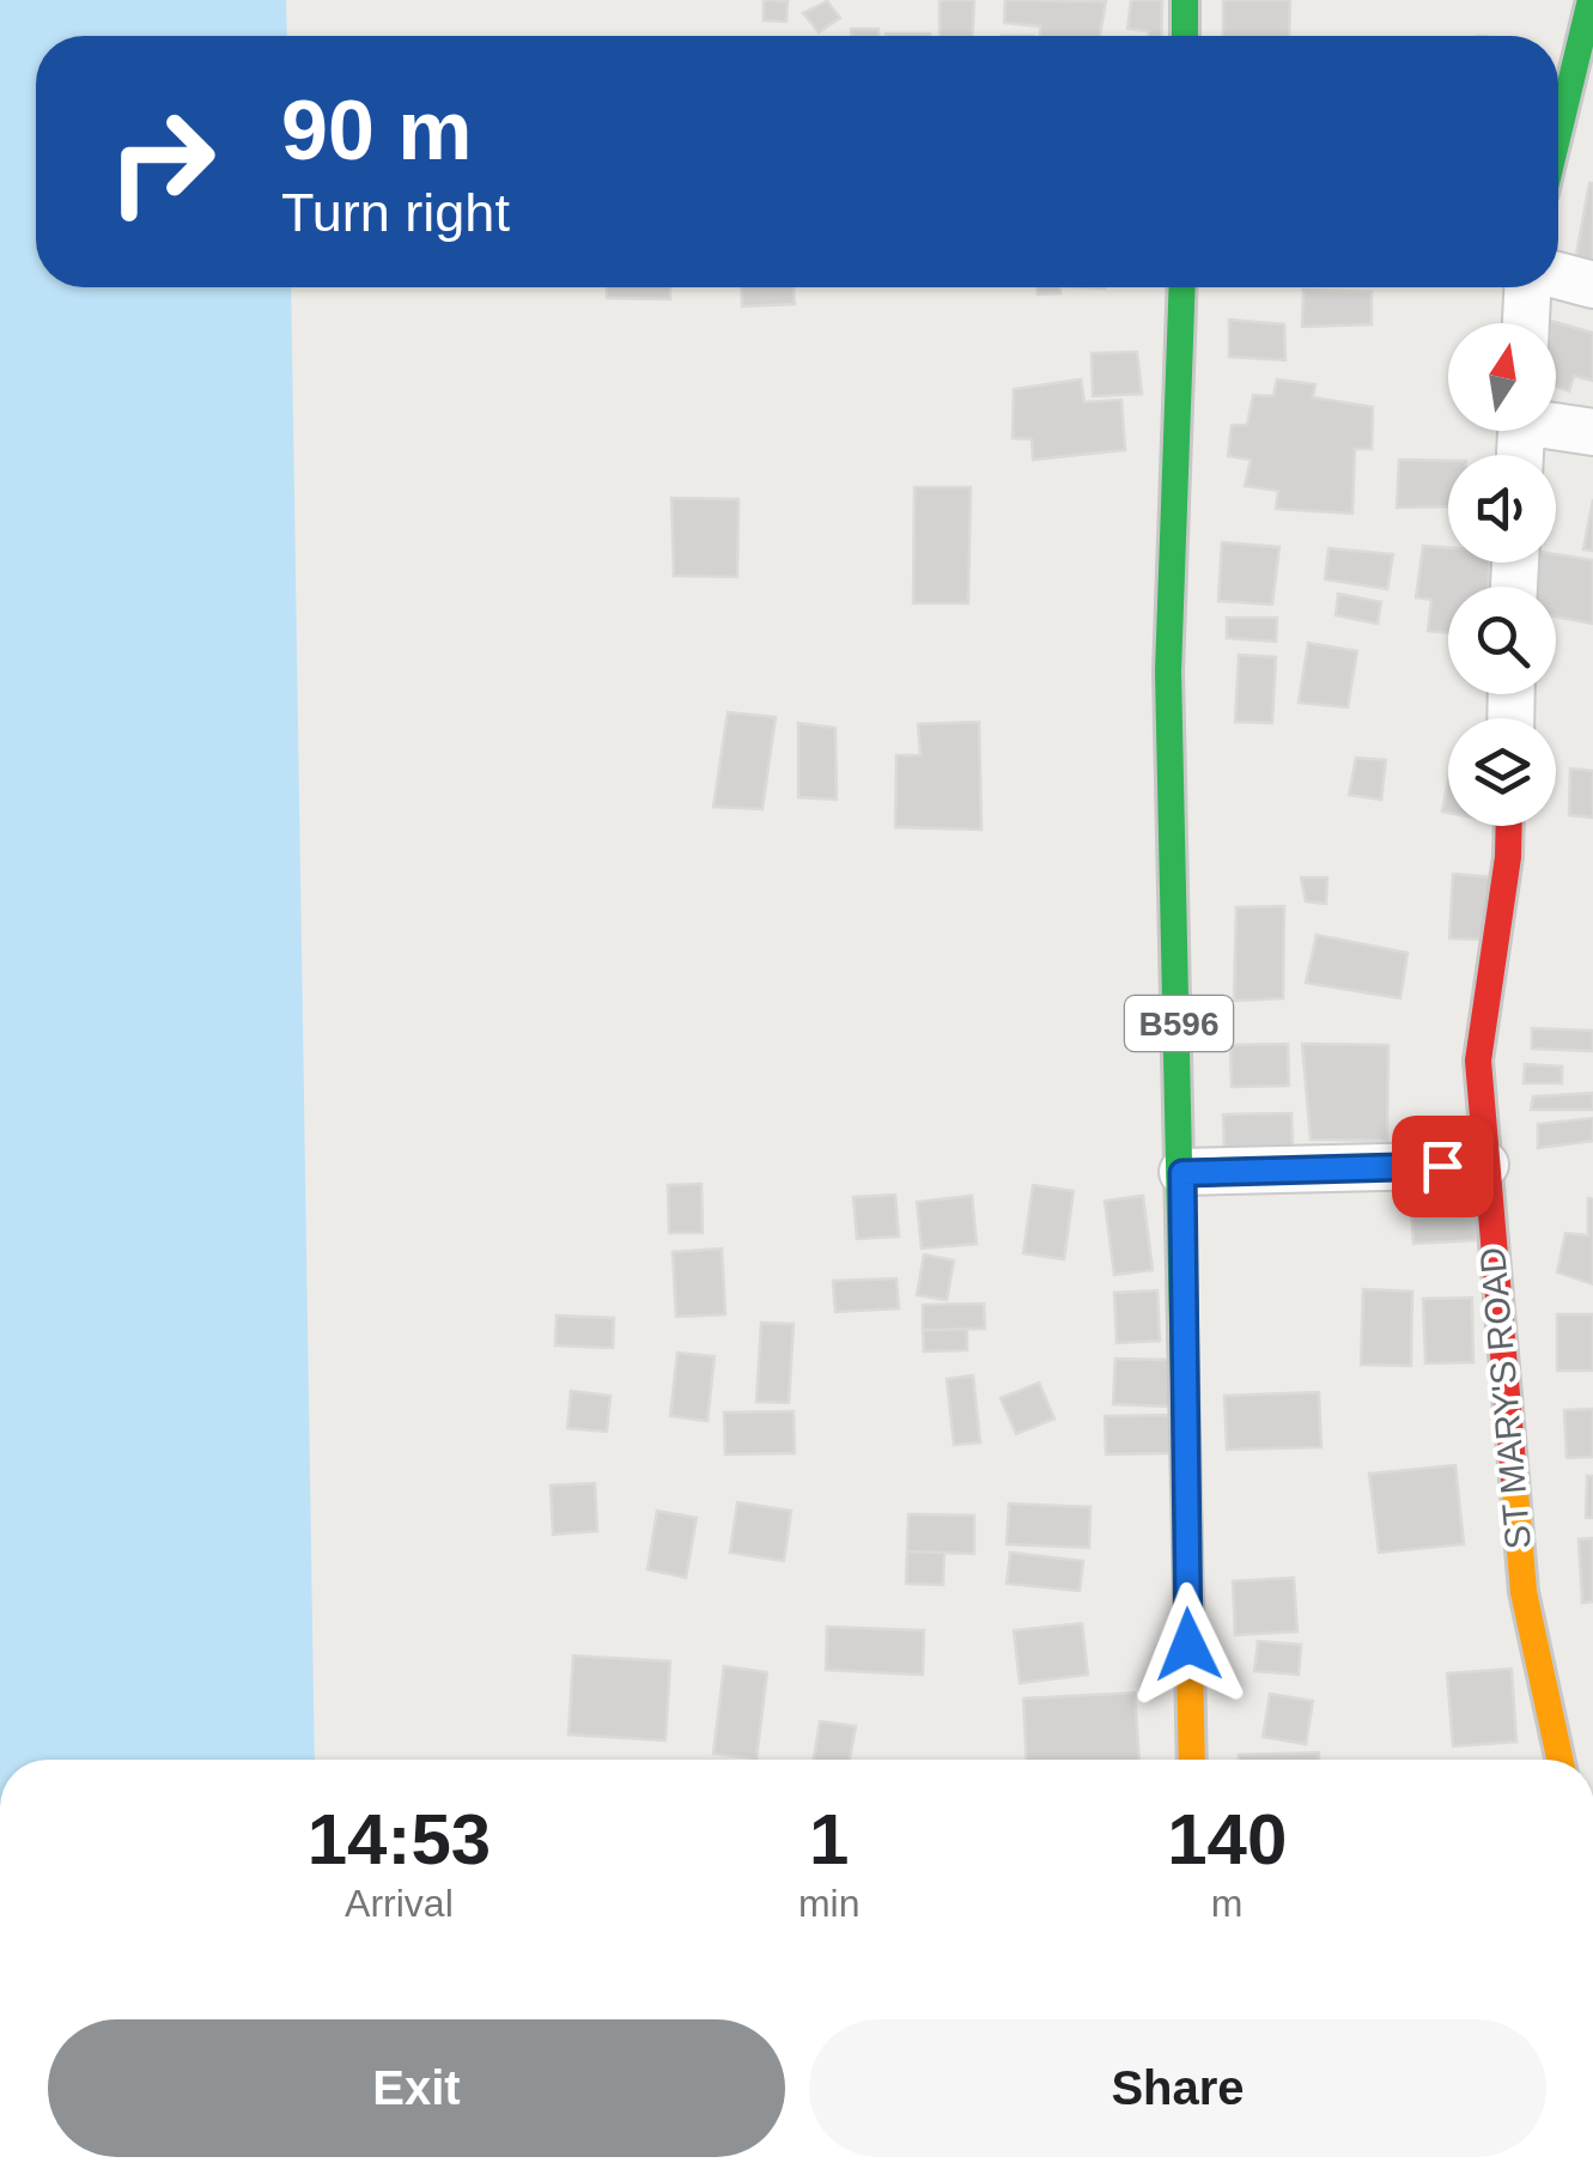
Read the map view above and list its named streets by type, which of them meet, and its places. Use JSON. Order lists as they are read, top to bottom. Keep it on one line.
{"streets":{"main road":["B596","ST MARY'S ROAD"]},"north":"top","page":{"turn":["90 m","Turn right"],"eta":["14:53","Arrival","1","min","140","m"],"buttons":["Exit","Share"]}}
